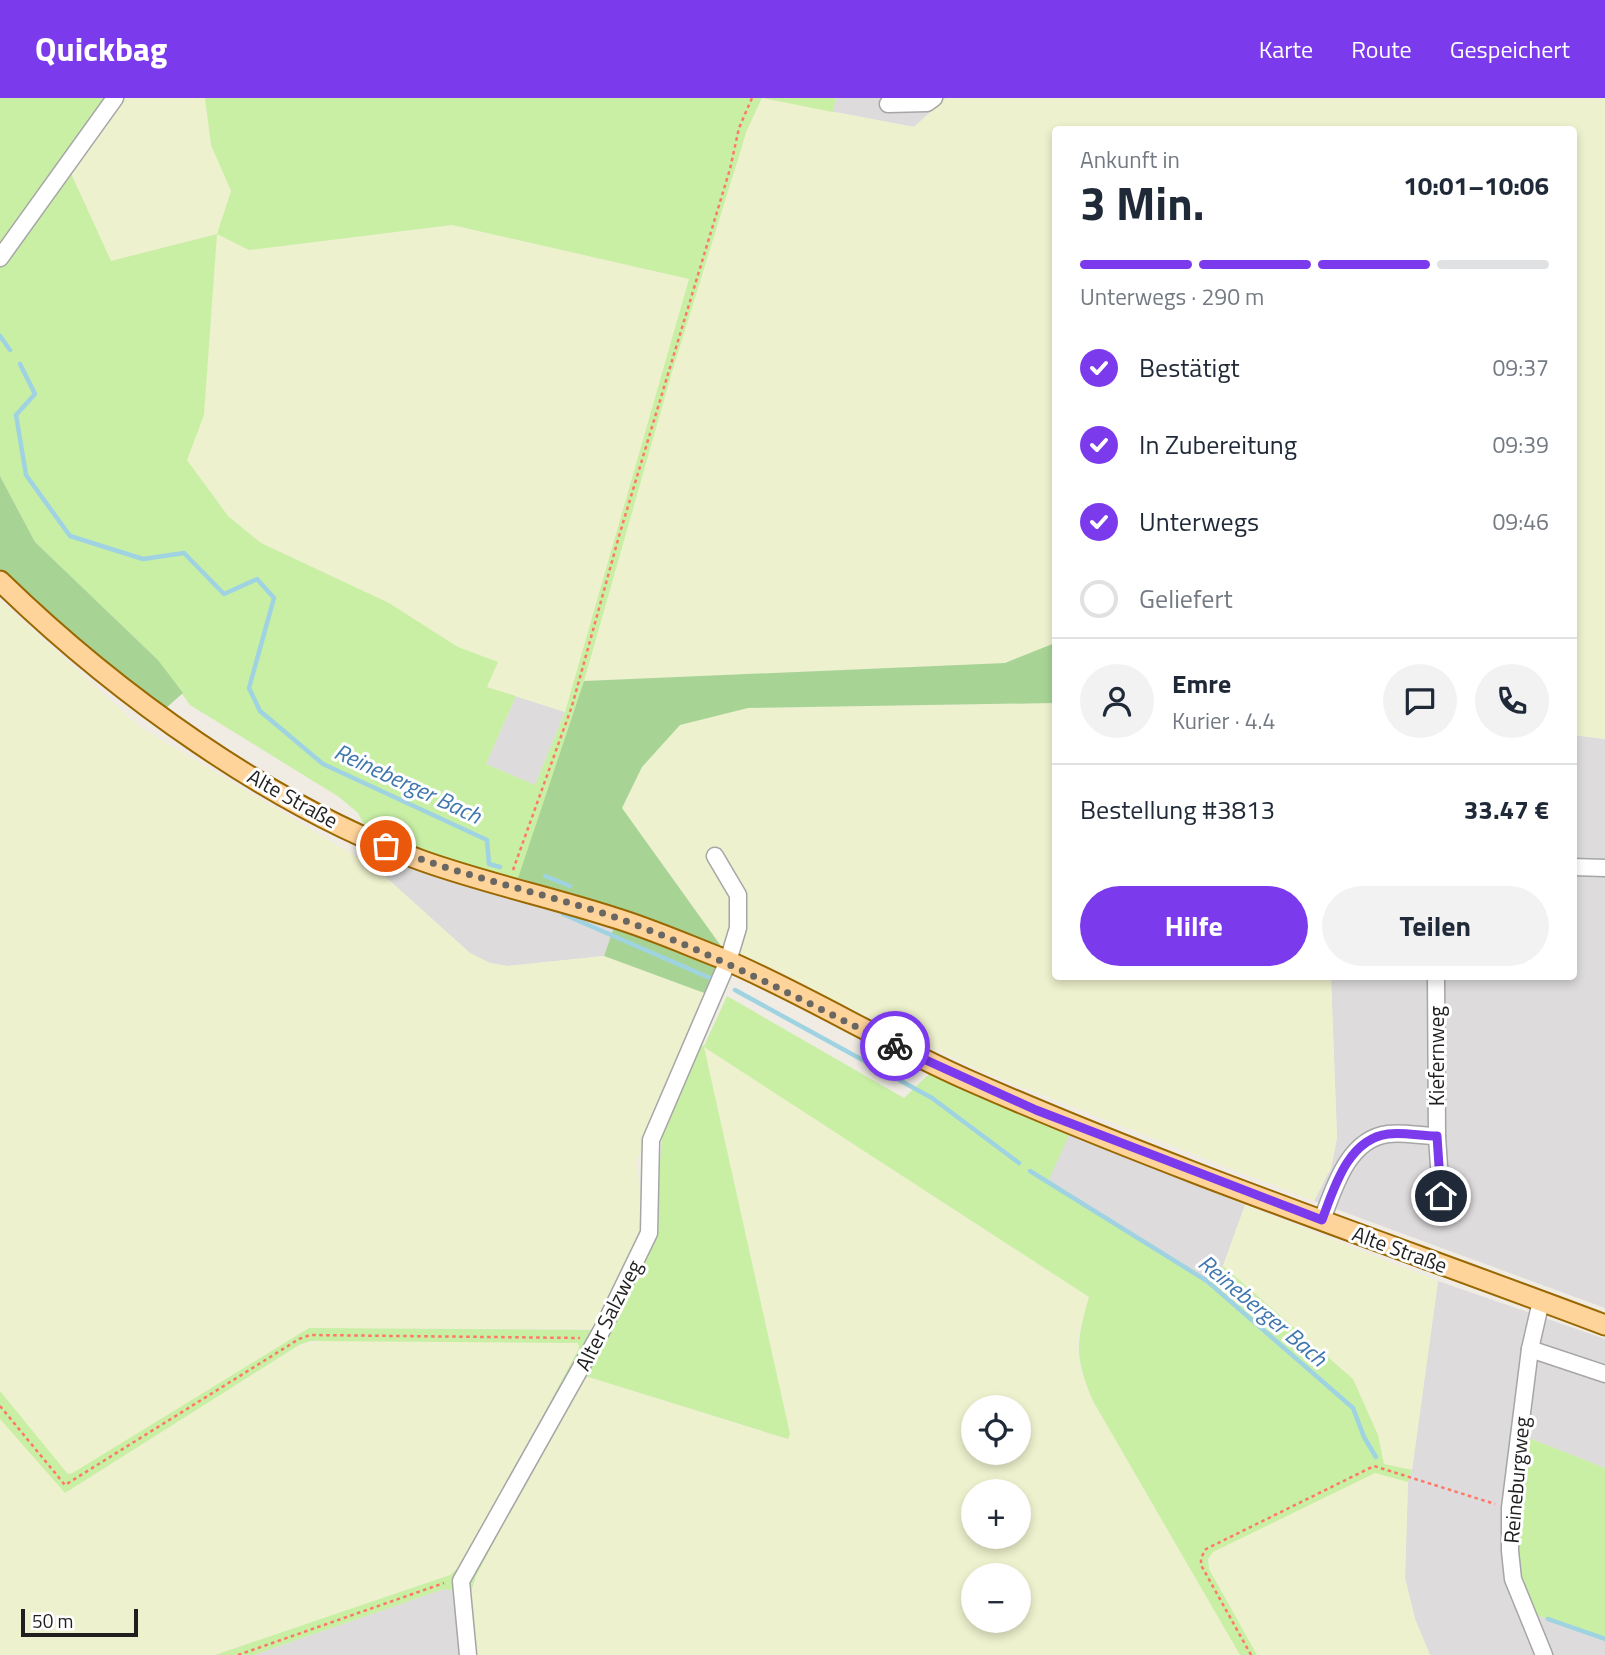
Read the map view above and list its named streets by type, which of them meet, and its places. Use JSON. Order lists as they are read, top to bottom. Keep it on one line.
{"streets":{"main road":["Alte Straße"],"street":["Kiefernweg","Alter Salzweg","Reineburgweg"]},"crossings":[["Alte Straße","Kiefernweg"],["Alte Straße","Alter Salzweg"],["Alte Straße","Reineburgweg"]],"water":["Reineberger Bach"],"scale_bar":"50 m","page":{"header":"Quickbag","nav":["Karte","Route","Gespeichert"],"heading":["3 Min.","Ankunft in","10:01–10:06"],"panel":["Emre","Kurier · 4.4","Bestellung #3813","33.47 €"],"bar":"Unterwegs · 290 m","list":[["Bestätigt","09:37"],["In Zubereitung","09:39"],["Unterwegs","09:46"],"Geliefert"],"buttons":["Hilfe","Teilen"],"map_buttons":["+","−"],"scale":"50 m"}}
